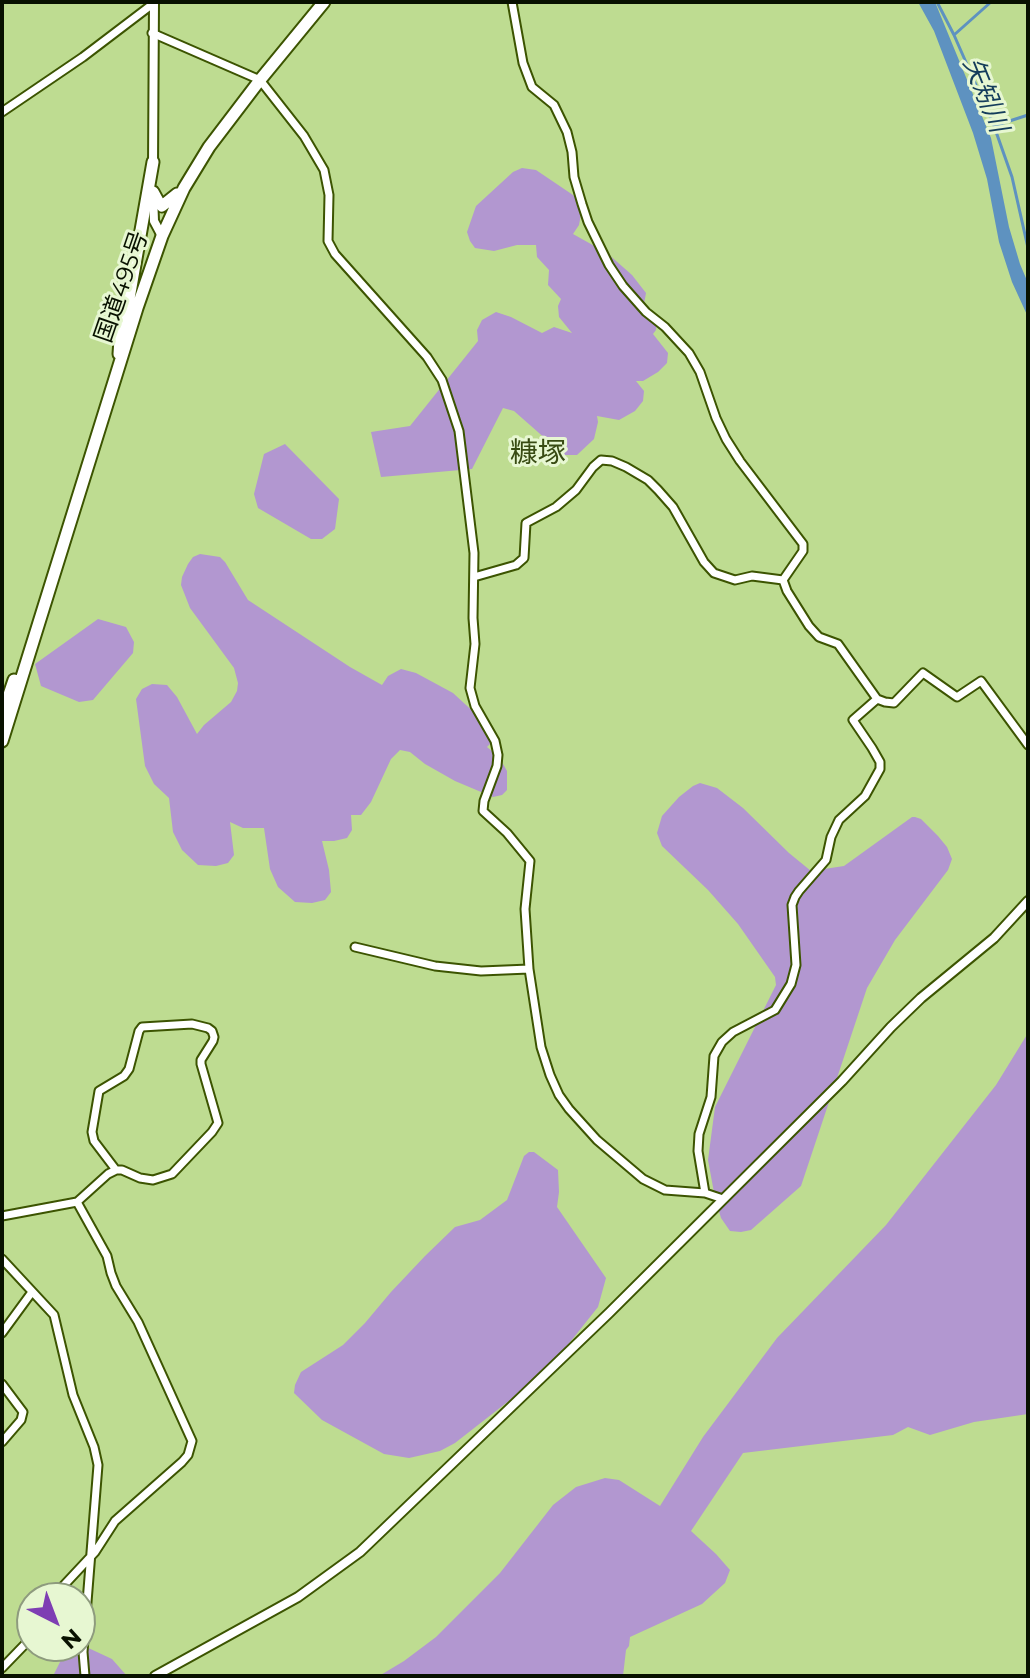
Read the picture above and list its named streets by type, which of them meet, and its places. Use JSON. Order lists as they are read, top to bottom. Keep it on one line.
{"streets":{"highway":["国道495号"]},"districts":["糠塚"],"water":["矢矧川"],"north":"bottom right"}
